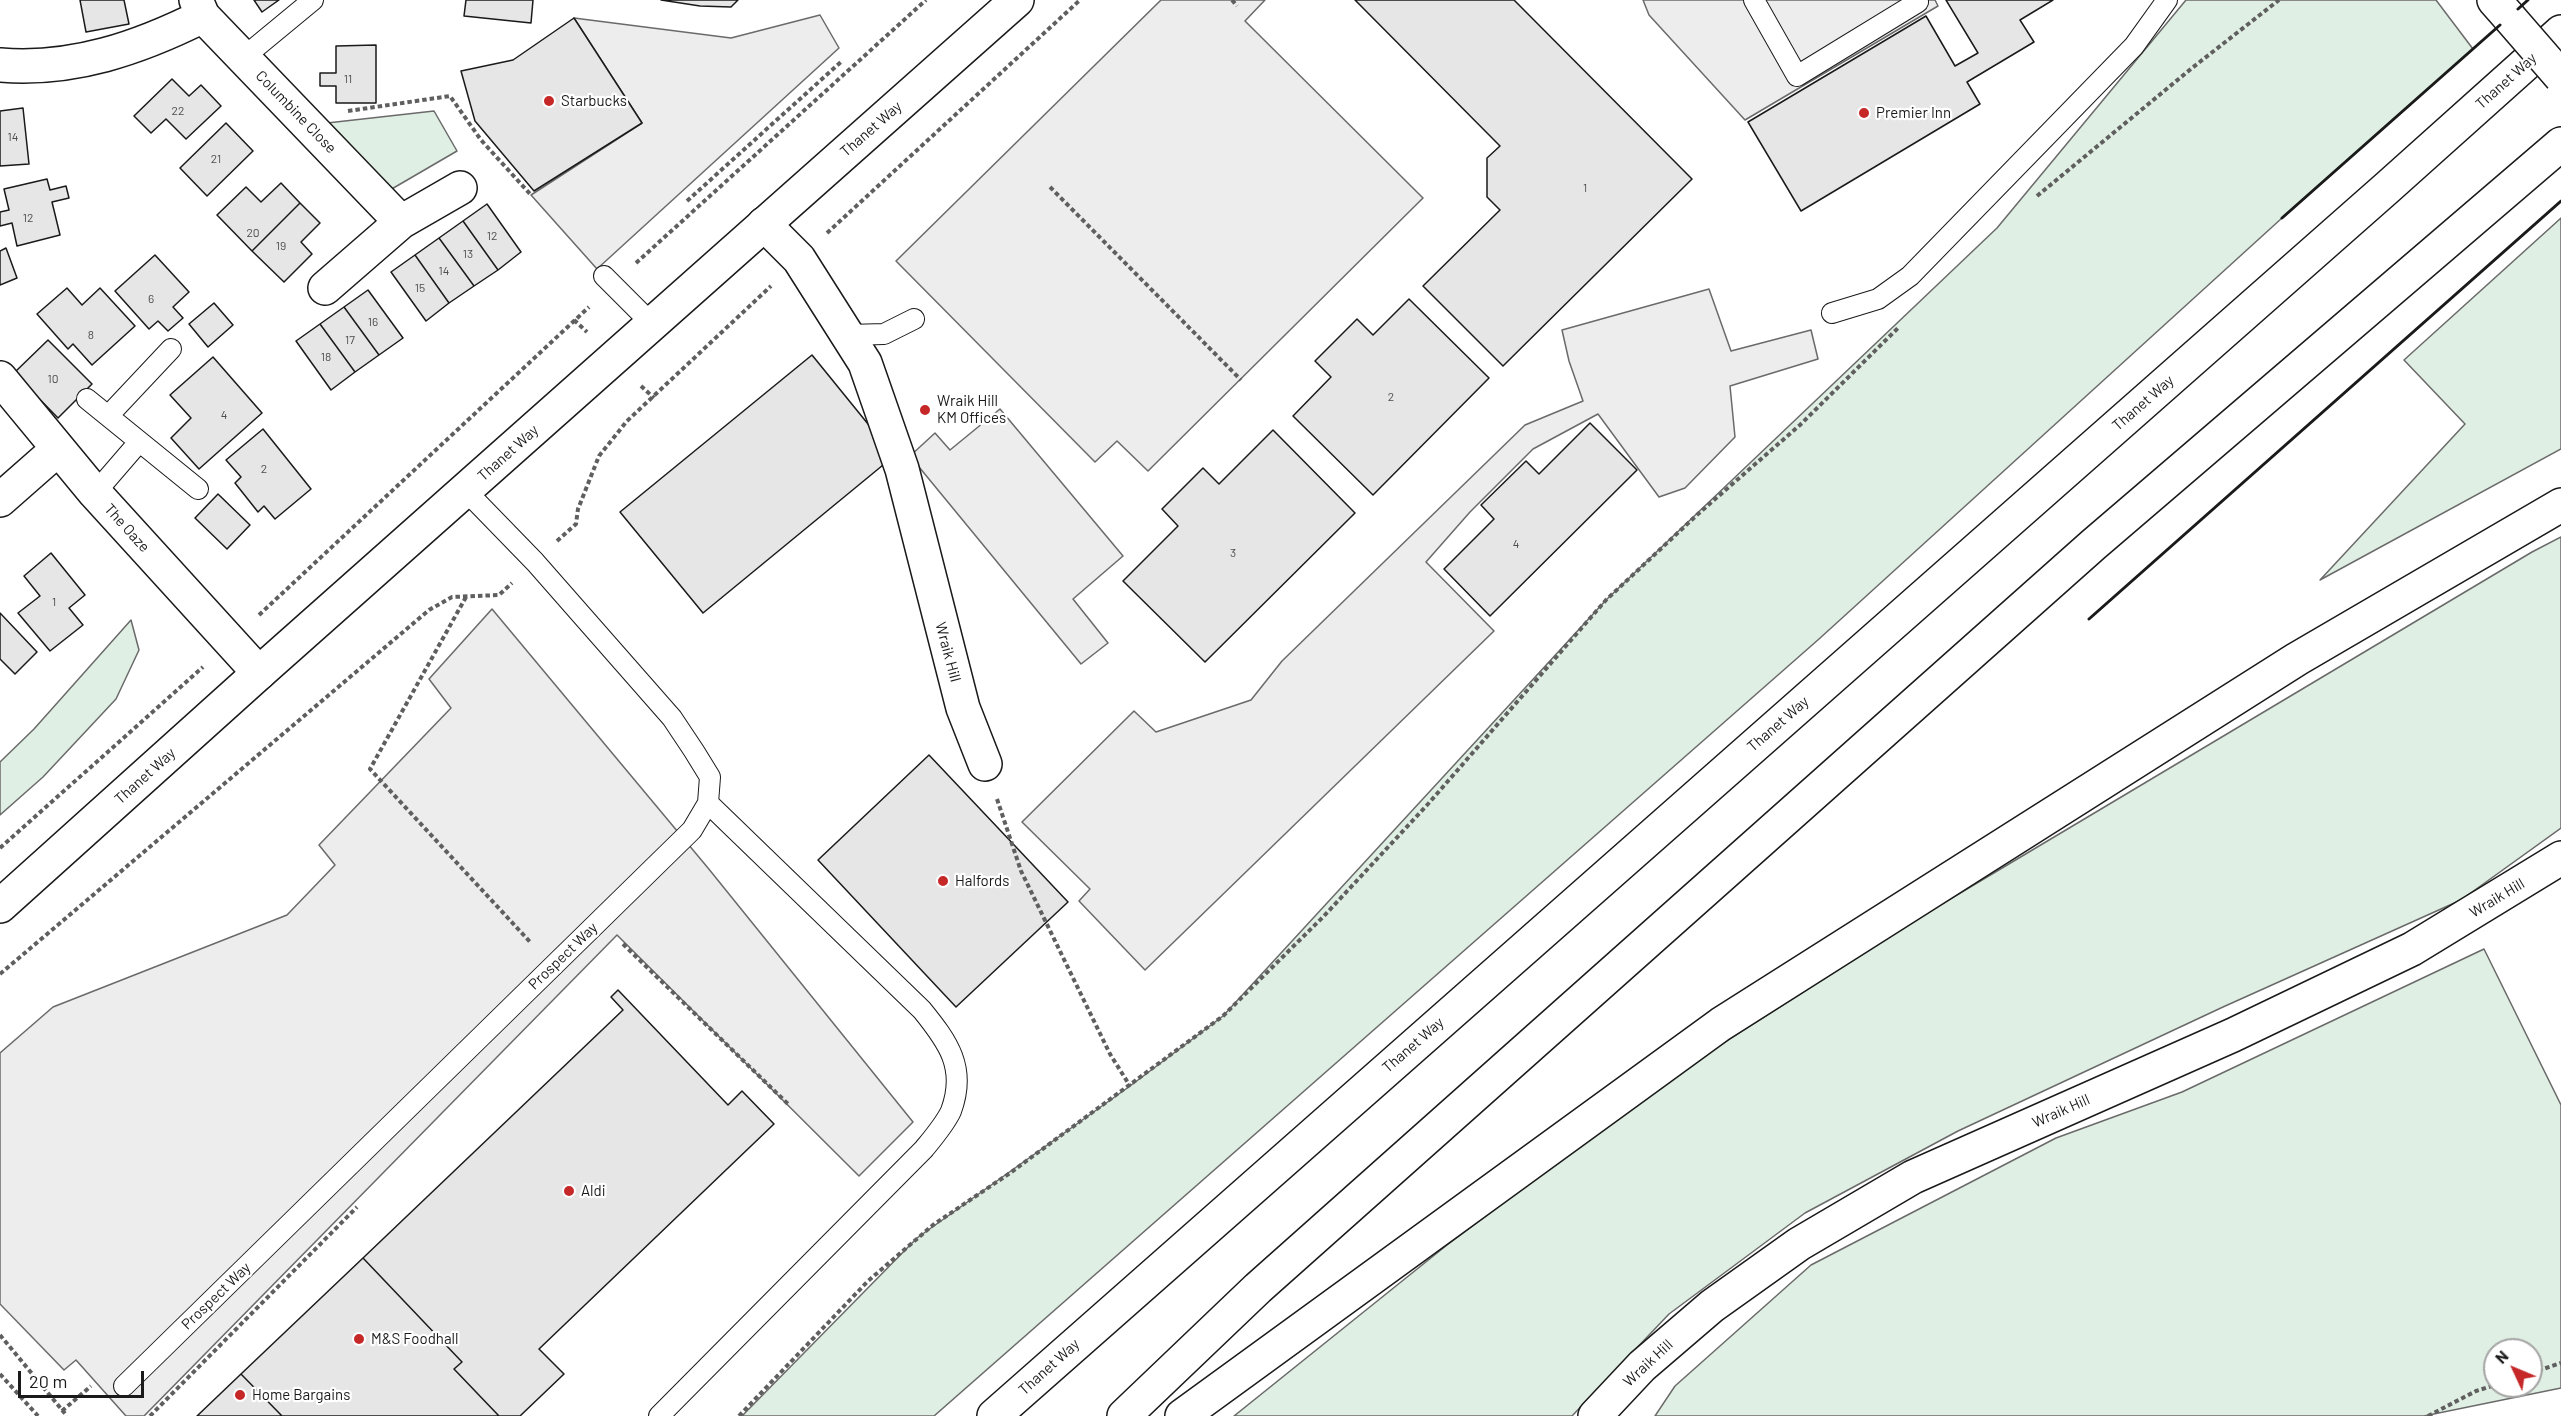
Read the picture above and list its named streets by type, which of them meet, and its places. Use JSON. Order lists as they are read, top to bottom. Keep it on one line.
{"streets":{"main road":["Thanet Way","Columbine Close","The Oaze","Wraik Hill"],"lane":["Prospect Way"]},"crossings":[["Thanet Way","The Oaze"],["Thanet Way","Wraik Hill"]],"places":["Starbucks","Premier Inn","Wraik Hill KM Offices","Halfords","Aldi","M&S Foodhall","Home Bargains"],"house_numbers":["11","22","14","21","1","12","20","12","19","13","14","15","6","16","8","17","18","10","2","4","2","4","3","1"],"scale_bar":"20 m","north":"top left"}
